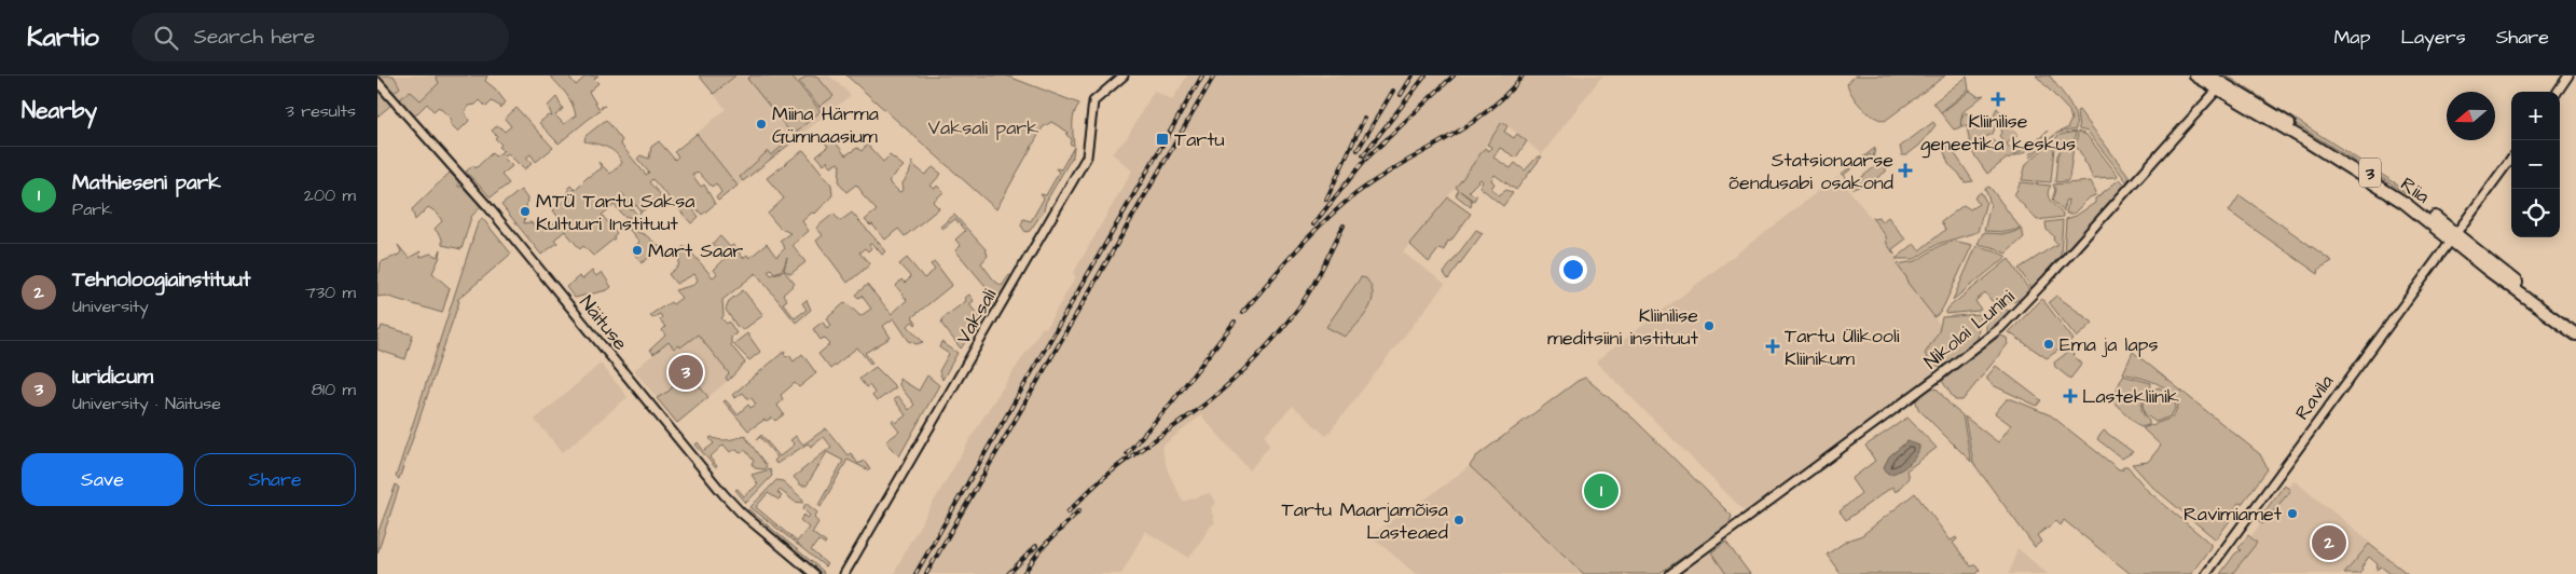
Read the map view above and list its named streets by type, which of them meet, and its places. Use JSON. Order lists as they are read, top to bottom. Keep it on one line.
{"streets":{"highway":["3","Riia"],"street":["Vaksali","Näituse","Nikolai Lunini","Ravila"]},"crossings":[["Riia","Nikolai Lunini"],["Riia","Ravila"]],"parks":["Vaksali park"],"places":{"health":["Kliinilise geneetika keskus","Statsionaarse õendusabi osakond","Tartu Ülikooli Kliinikum","Lastekliinik"],"other":["Miina Härma Gümnaasium","MTÜ Tartu Saksa Kultuuri Instituut","Mart Saar","Kliinilise meditsiini instituut","Ema ja laps","Ravimiamet","Tartu Maarjamõisa Lasteaed"],"transit":["Tartu"]},"north":"left","page":{"header":"Kartio","search":"Search here","nav":["Map","Layers","Share"],"heading":["Nearby","3 results"],"map_buttons":["+","−"],"list":[{"mark":"1","name":"Mathieseni park","note":"Park","value":"200 m"},{"mark":"2","name":"Tehnoloogiainstituut","note":"University","value":"730 m"},{"mark":"3","name":"Iuridicum","note":"University · Näituse","value":"810 m"}],"pins":["3","1","2"],"buttons":["Save","Share"]}}
